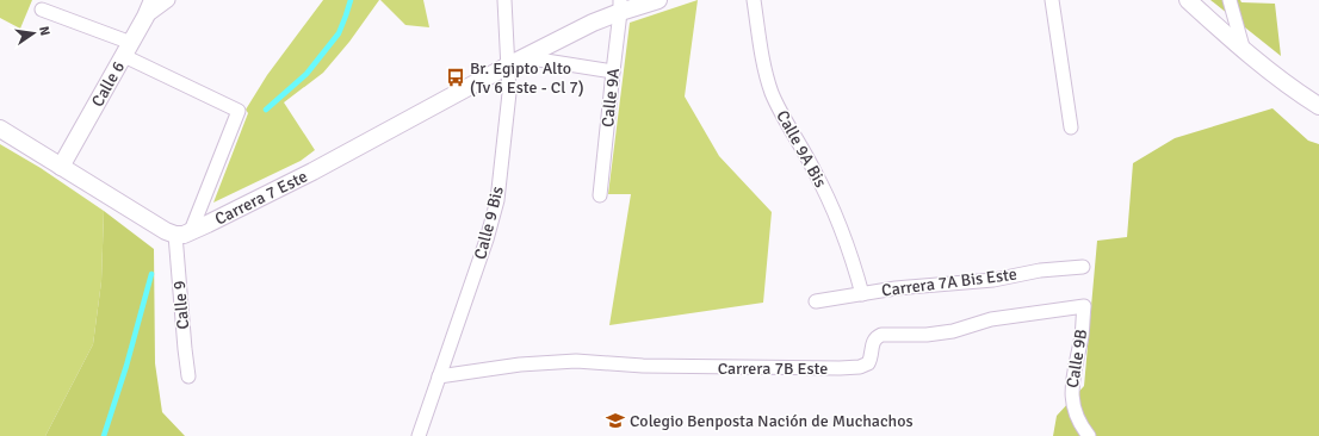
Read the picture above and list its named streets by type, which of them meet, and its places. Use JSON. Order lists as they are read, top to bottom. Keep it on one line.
{"streets":{"street":["Calle 6","Calle 9A","Calle 9A Bis","Carrera 7 Este","Calle 9 Bis","Carrera 7A Bis Este","Calle 9","Calle 9B","Carrera 7B Este"]},"crossings":[["Calle 6","Calle 9"],["Calle 9A","Carrera 7 Este"],["Calle 9A Bis","Carrera 7A Bis Este"],["Carrera 7 Este","Calle 9 Bis"],["Carrera 7 Este","Calle 9"],["Calle 9 Bis","Carrera 7B Este"],["Calle 9B","Carrera 7B Este"]],"places":{"bus stop":["Br. Egipto Alto (Tv 6 Este - Cl 7)"],"school or university":["Colegio Benposta Nación de Muchachos"]},"north":"right"}
